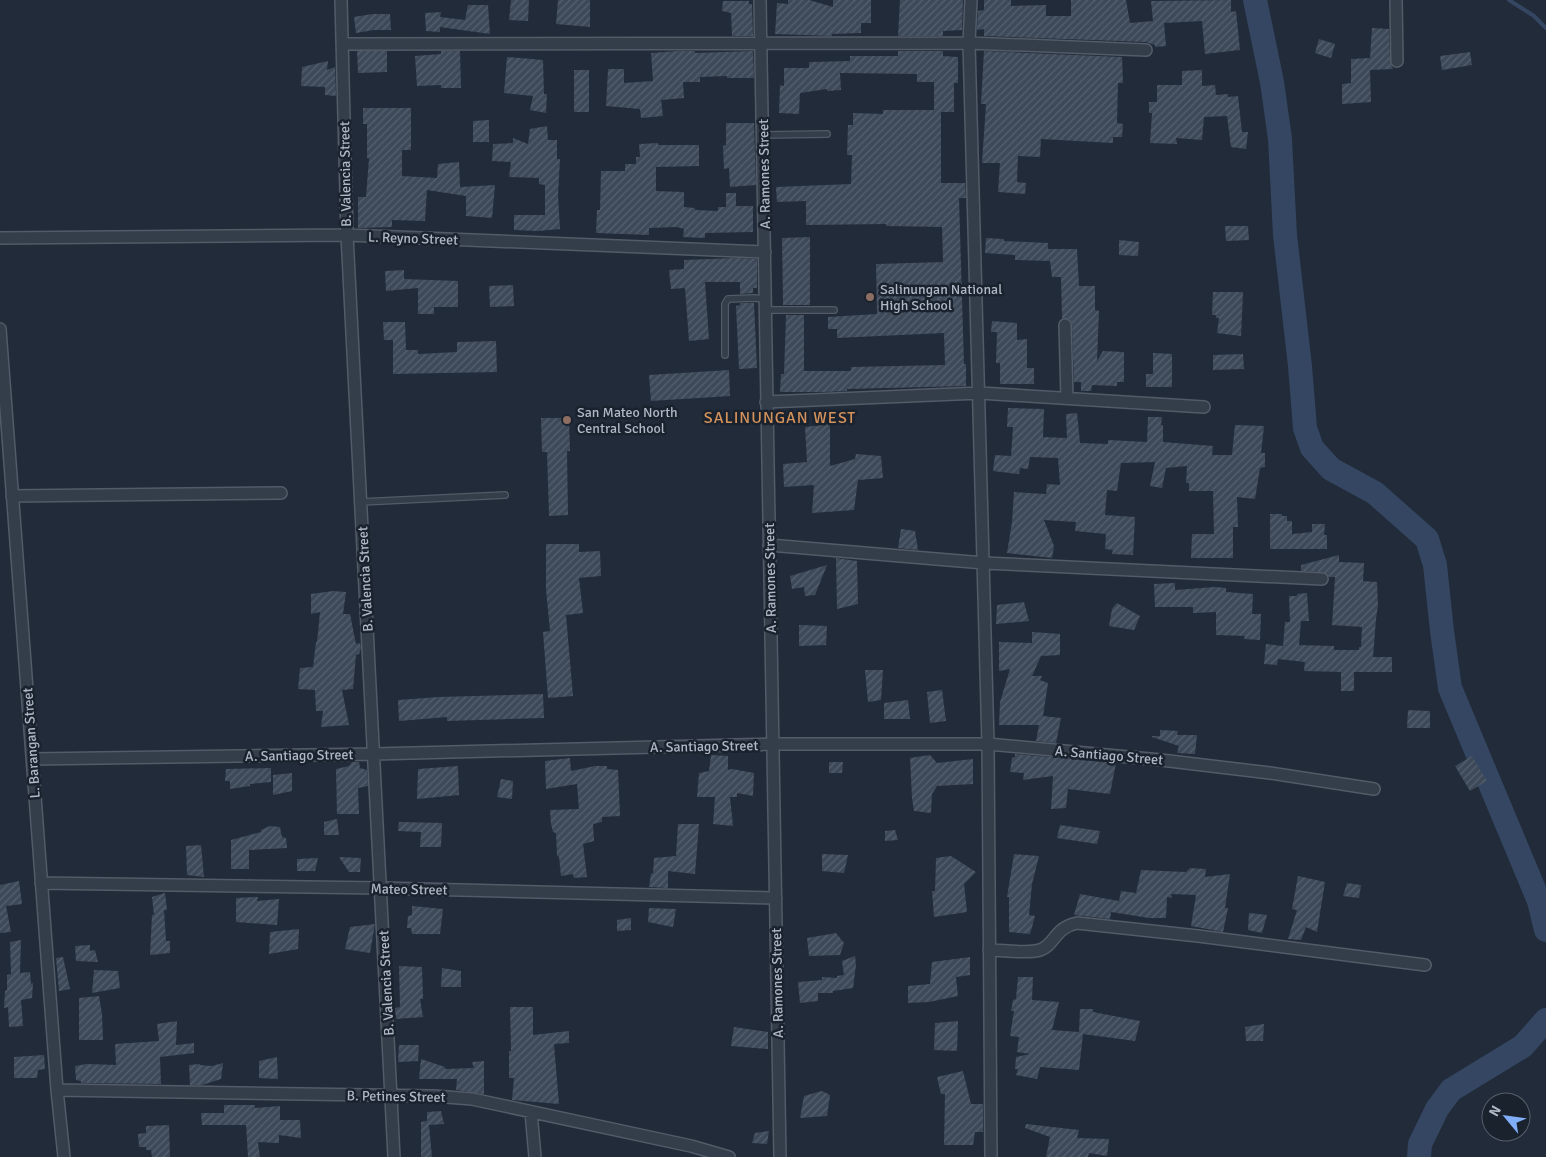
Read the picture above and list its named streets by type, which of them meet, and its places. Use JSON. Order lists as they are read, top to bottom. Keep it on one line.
{"streets":{"street":["B. Valencia Street","A. Ramones Street","L. Reyno Street","L. Barangan Street","A. Santiago Street","Mateo Street","B. Petines Street"]},"crossings":[["B. Valencia Street","L. Reyno Street"],["B. Valencia Street","A. Santiago Street"],["B. Valencia Street","Mateo Street"],["B. Valencia Street","B. Petines Street"],["A. Ramones Street","L. Reyno Street"],["A. Ramones Street","A. Santiago Street"],["A. Ramones Street","Mateo Street"],["L. Barangan Street","A. Santiago Street"],["L. Barangan Street","Mateo Street"],["L. Barangan Street","B. Petines Street"]],"districts":["SALINUNGAN WEST"],"places":["Salinungan National High School","San Mateo North Central School"],"north":"top left"}
